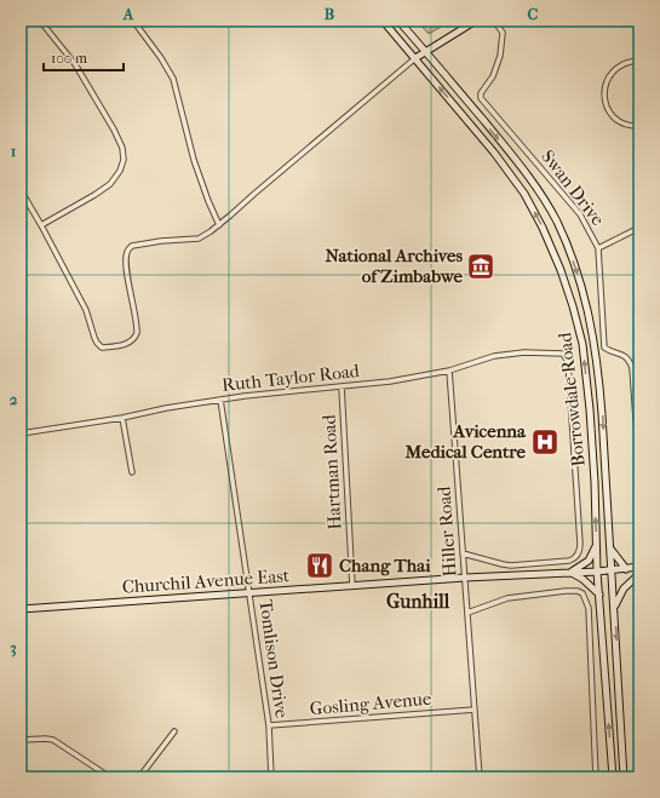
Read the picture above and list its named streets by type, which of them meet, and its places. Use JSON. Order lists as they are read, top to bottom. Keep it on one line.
{"streets":{"main road":["Borrowdale Road","Churchil Avenue East"],"street":["Swan Drive","Ruth Taylor Road","Hartman Road","Hiller Road","Tomlison Drive","Gosling Avenue"]},"crossings":[["Ruth Taylor Road","Hartman Road"],["Ruth Taylor Road","Hiller Road"],["Ruth Taylor Road","Tomlison Drive"],["Borrowdale Road","Churchil Avenue East"],["Hartman Road","Churchil Avenue East"],["Hiller Road","Churchil Avenue East"],["Hiller Road","Gosling Avenue"],["Churchil Avenue East","Tomlison Drive"],["Tomlison Drive","Gosling Avenue"]],"districts":["Gunhill"],"places":{"museum":["National Archives of Zimbabwe"],"hospital":["Avicenna Medical Centre"],"restaurant":["Chang Thai"]},"scale_bar":"100 m","grid":{"columns":["A","B","C"],"rows":["1","2","3"]}}
